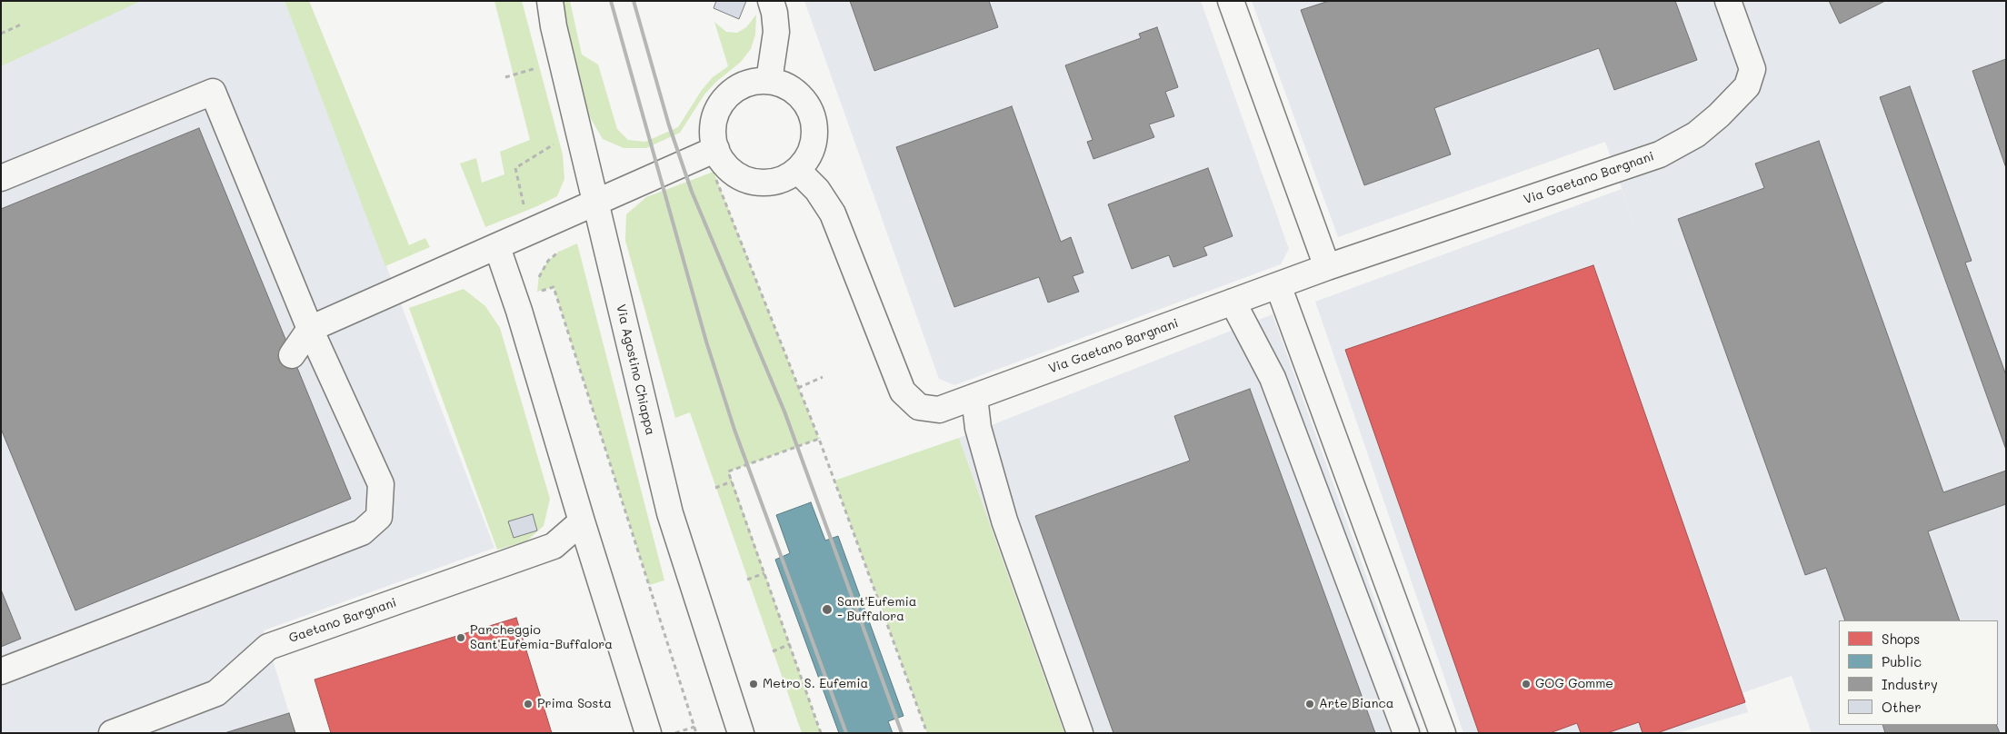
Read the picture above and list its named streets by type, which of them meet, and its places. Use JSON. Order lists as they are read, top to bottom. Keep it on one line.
{"streets":{"street":["Via Gaetano Bargnani","Via Agostino Chiappa","Gaetano Bargnani"]},"places":["Sant'Eufemia - Buffalora","Parcheggio Sant'Eufemia-Buffalora","Metro S. Eufemia","GOG Gomme","Prima Sosta","Arte Bianca"],"legend":["Shops","Public","Industry","Other"]}
